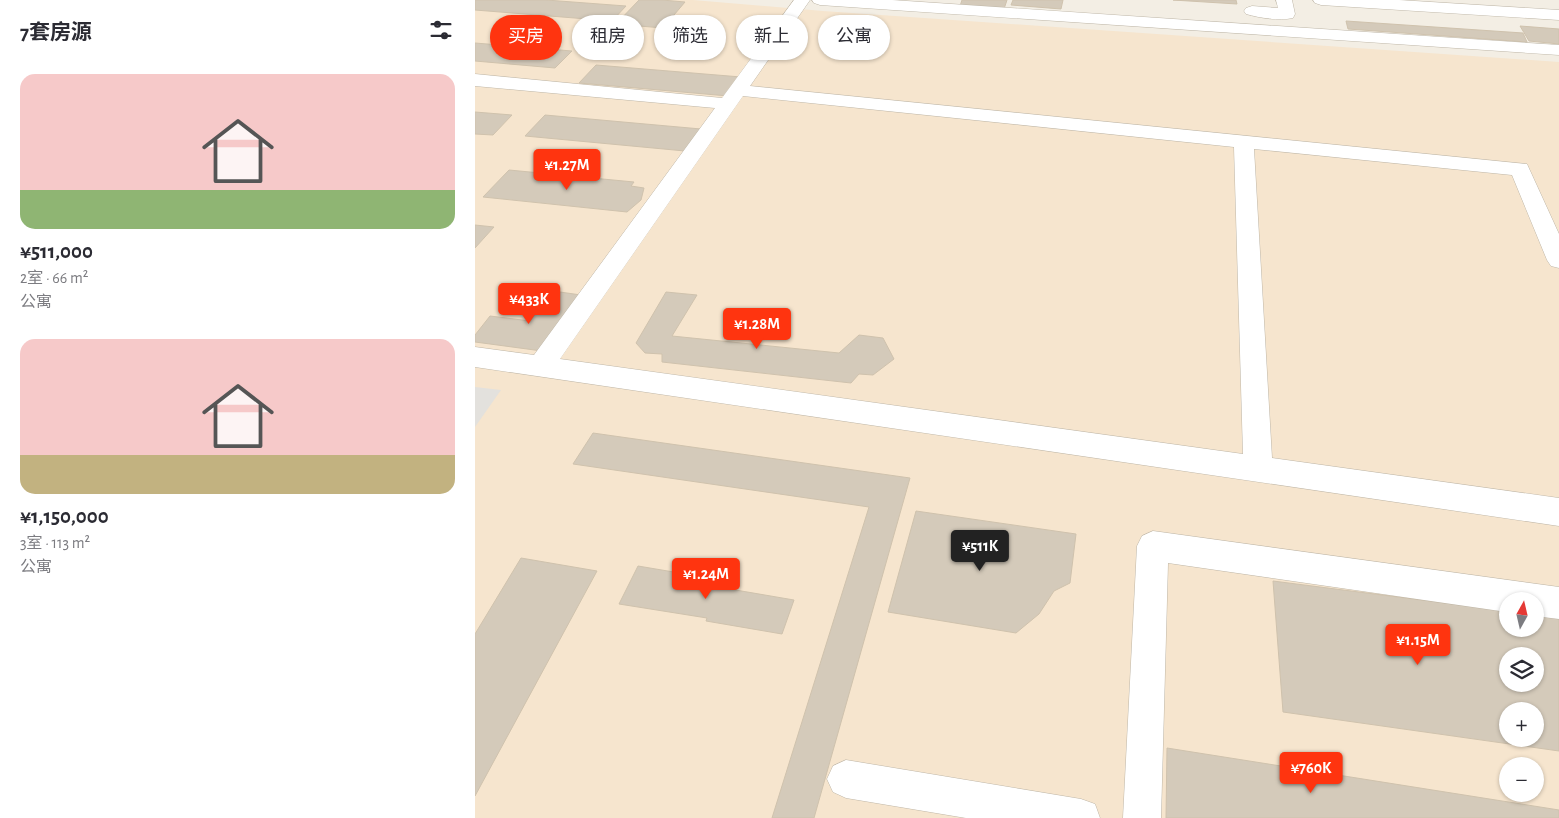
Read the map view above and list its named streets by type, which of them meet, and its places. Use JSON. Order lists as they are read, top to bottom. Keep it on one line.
{"north":"top","page":{"heading":"7套房源","chip":["买房","租房","筛选","新上","公寓"],"list":[{"name":"¥511,000","note":"2室 · 66 m² · 公寓"},{"name":"¥1,150,000","note":"3室 · 113 m² · 公寓"}],"price":["¥1.27M","¥433K","¥1.28M","¥511K","¥1.24M","¥1.15M","¥760K"],"map_buttons":["+","−"]}}
